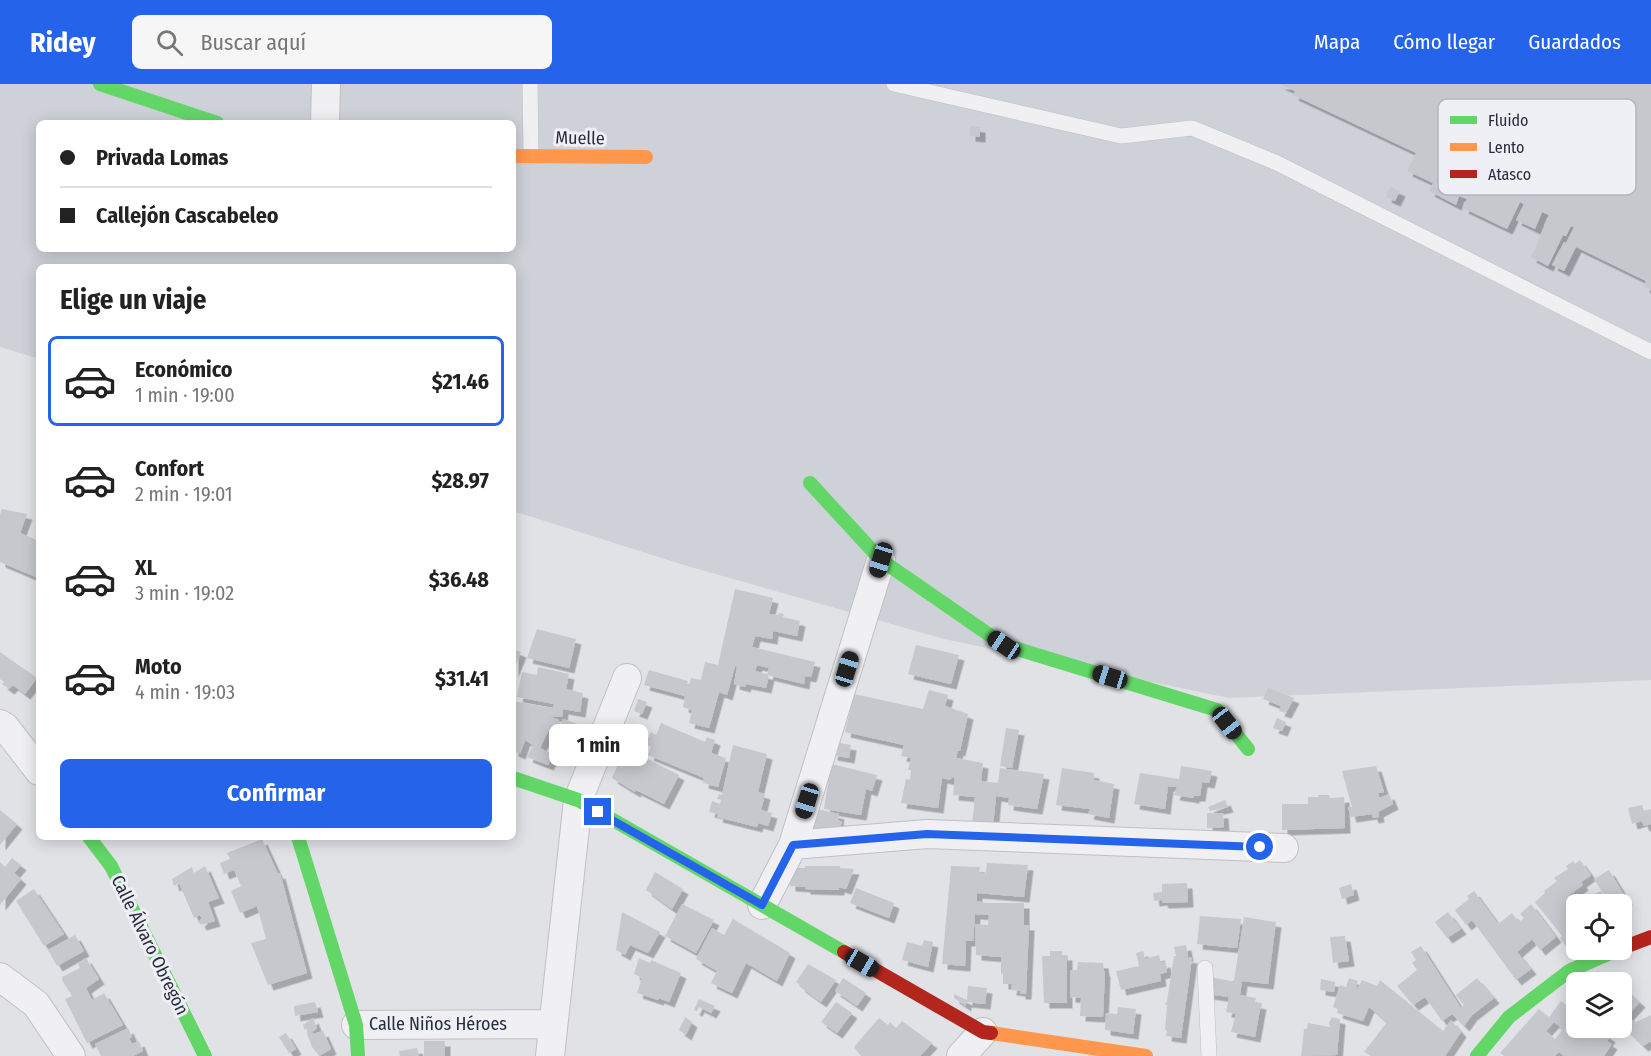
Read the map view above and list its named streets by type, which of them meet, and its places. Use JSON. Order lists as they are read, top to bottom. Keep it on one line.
{"streets":{"street":["Muelle","Calle Álvaro Obregón","Calle Niños Héroes"]},"legend":["Fluido","Lento","Atasco"],"page":{"header":"Ridey","search":"Buscar aquí","nav":["Mapa","Cómo llegar","Guardados"],"banner":["Privada Lomas","Callejón Cascabeleo"],"heading":"Elige un viaje","list":[{"name":"Económico","note":"1 min · 19:00","value":"$21.46"},{"name":"Confort","note":"2 min · 19:01","value":"$28.97"},{"name":"XL","note":"3 min · 19:02","value":"$36.48"},{"name":"Moto","note":"4 min · 19:03","value":"$31.41"}],"bubble":"1 min","buttons":"Confirmar"}}
